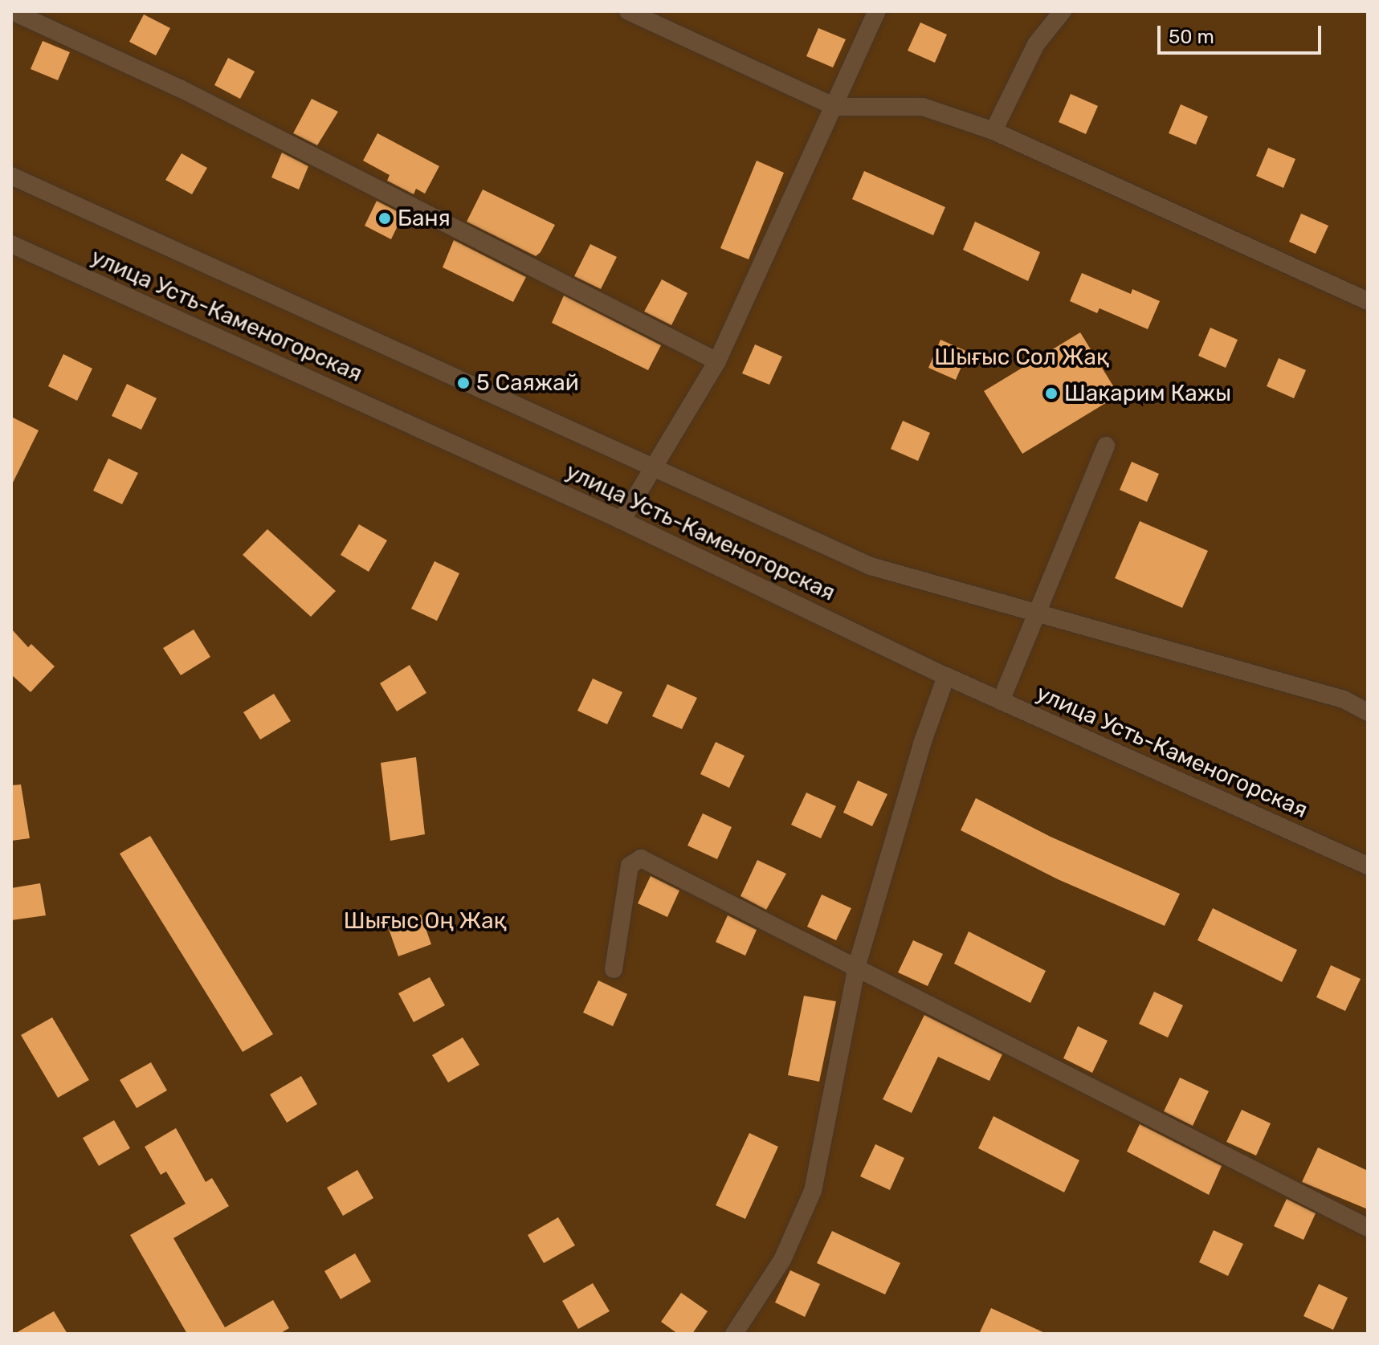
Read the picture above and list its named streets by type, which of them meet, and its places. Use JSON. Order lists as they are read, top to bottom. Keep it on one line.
{"streets":{"street":["улица Усть-Каменогорская"]},"parks":["Шығыс Сол Жақ","Шығыс Оң Жақ"],"places":["Баня","5 Саяжай","Шакарим Кажы"],"scale_bar":"50 m"}
